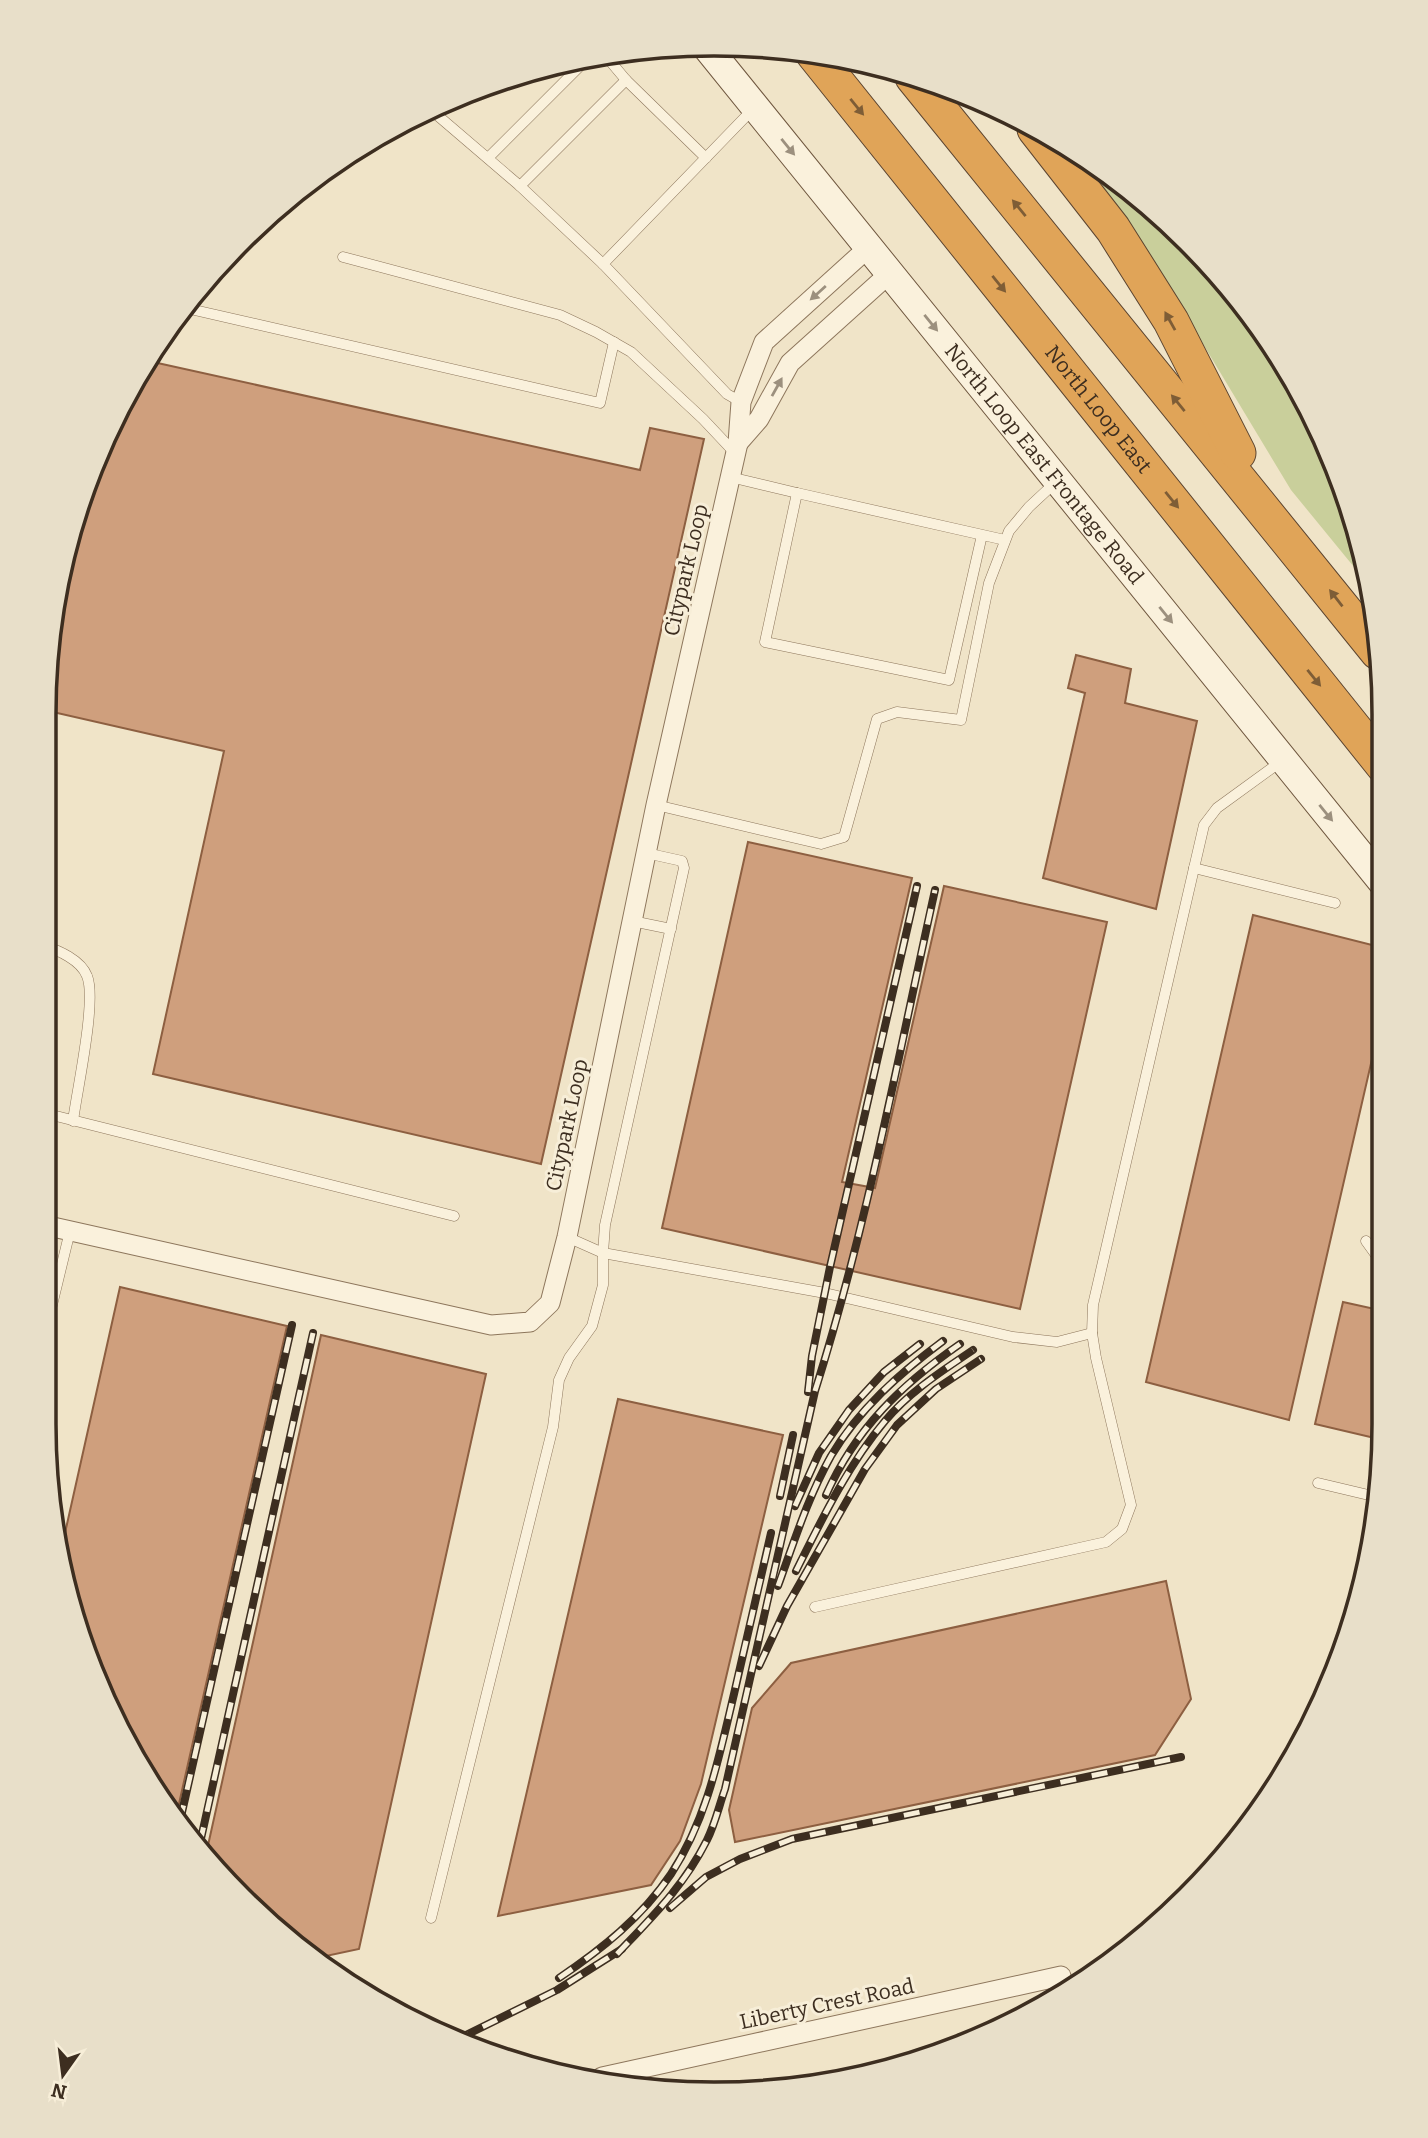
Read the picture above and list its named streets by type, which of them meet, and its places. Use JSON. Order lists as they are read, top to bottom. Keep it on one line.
{"streets":{"highway":["North Loop East"],"main road":["North Loop East Frontage Road"],"street":["Citypark Loop","Liberty Crest Road"]},"crossings":[["North Loop East Frontage Road","Citypark Loop"]],"one_way":["North Loop East Frontage Road"],"north":"bottom"}
